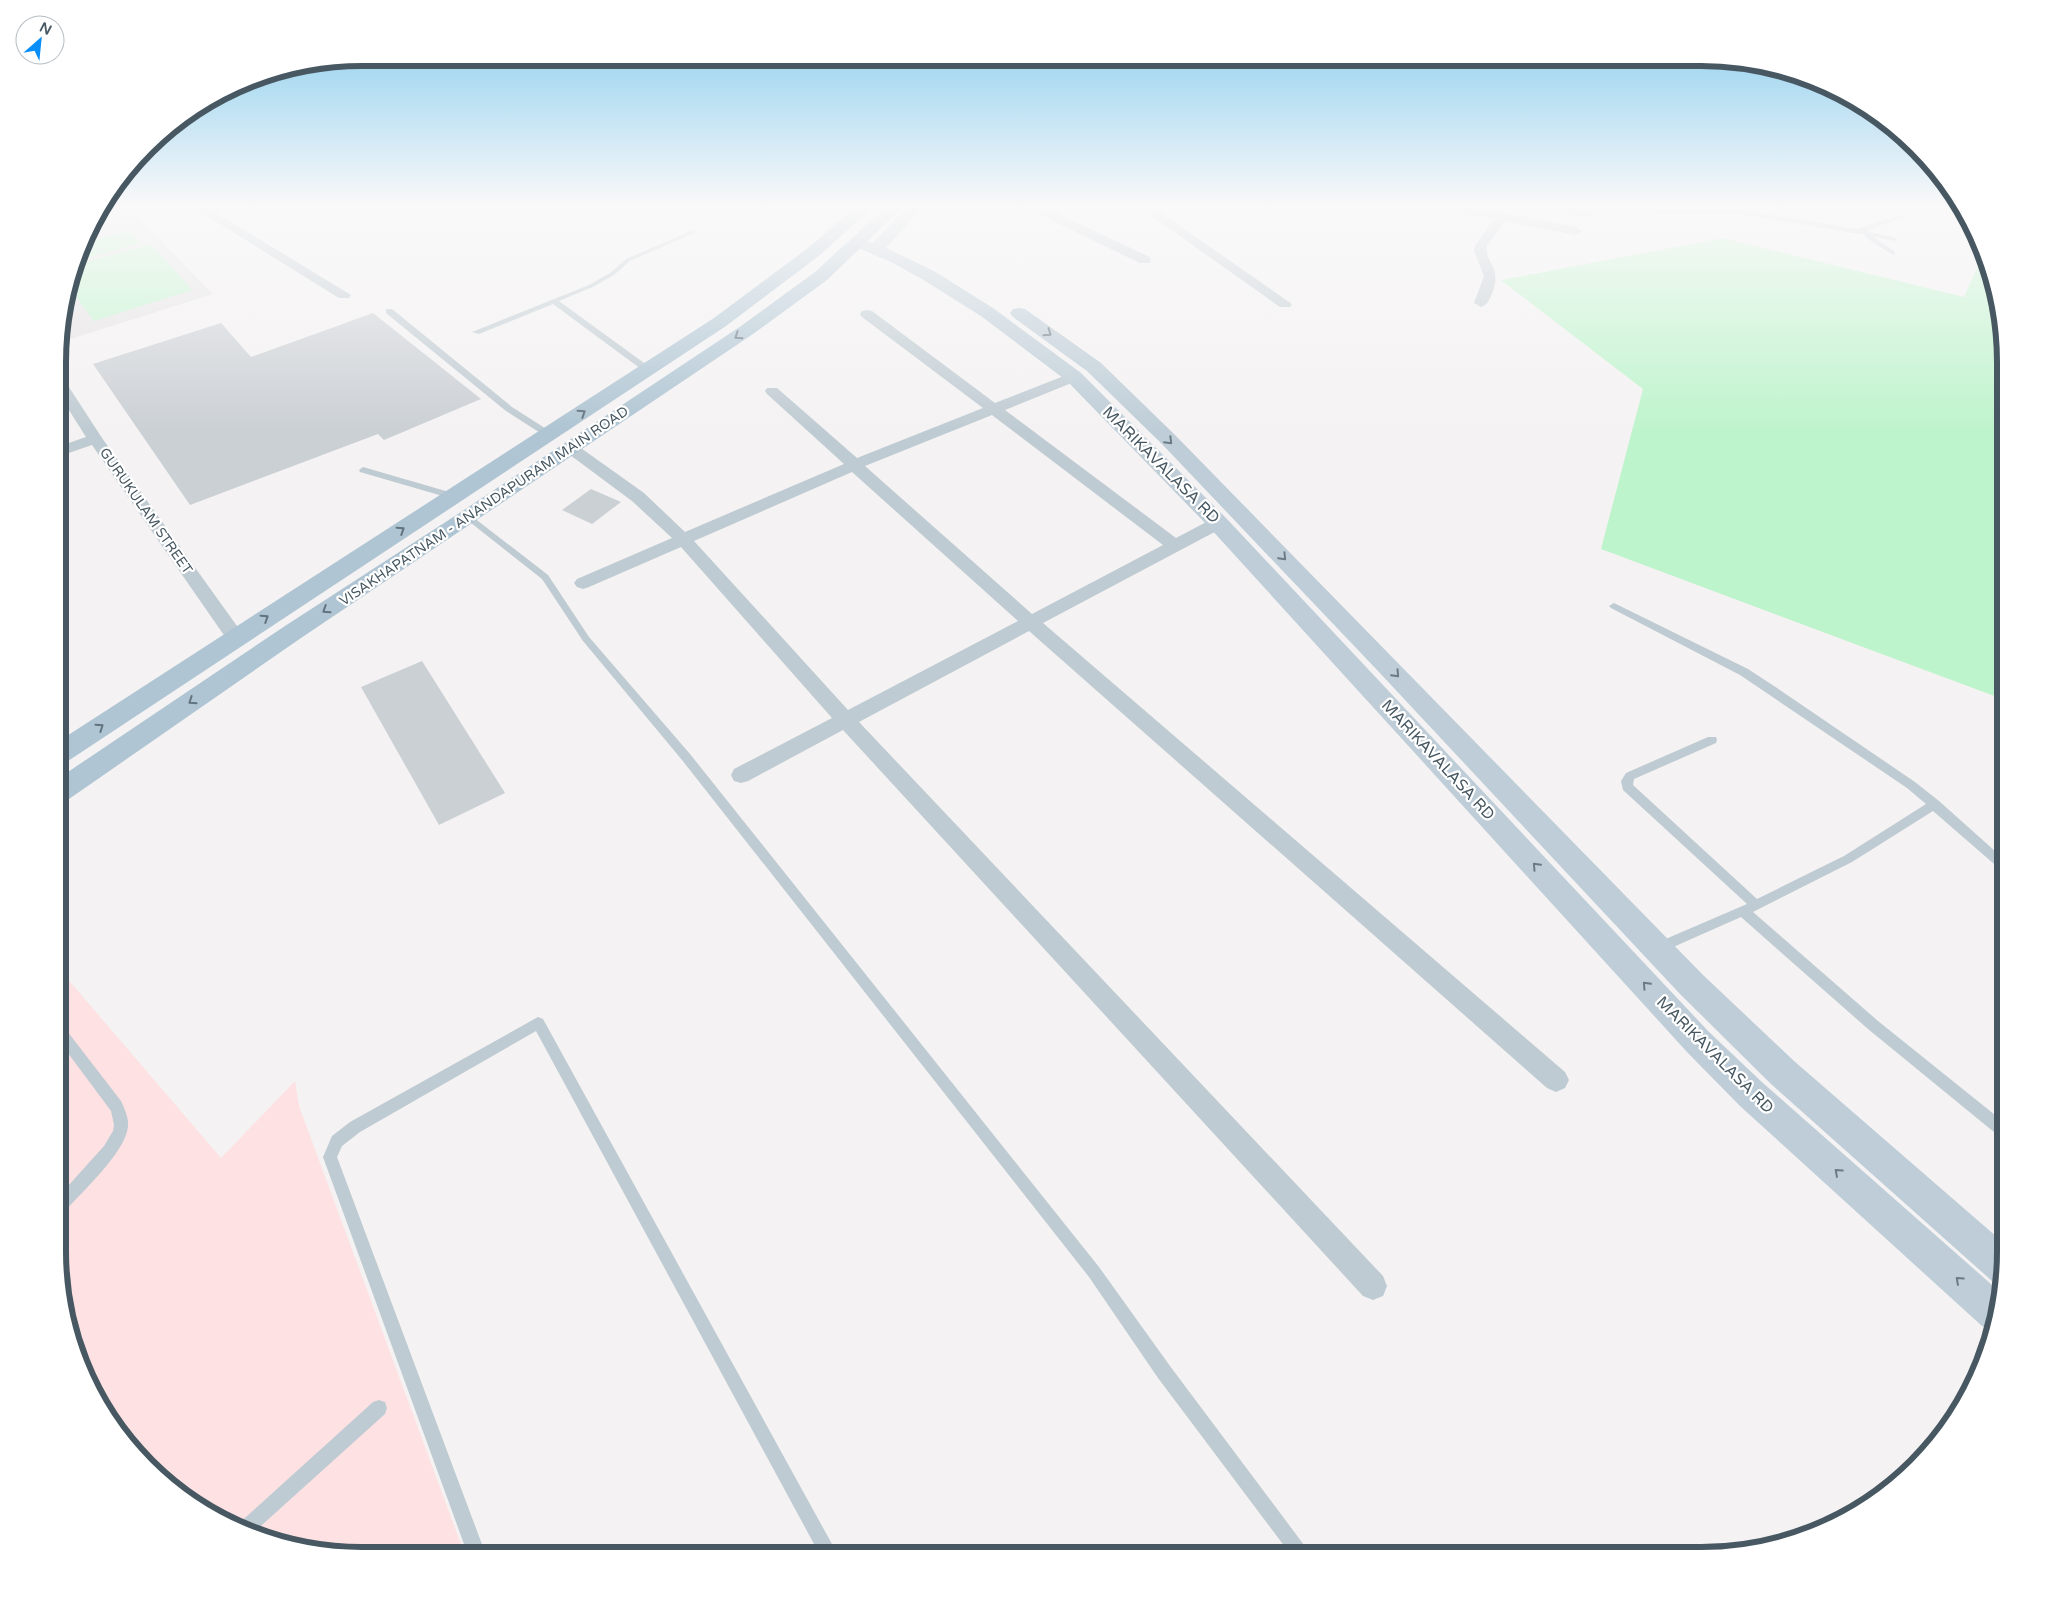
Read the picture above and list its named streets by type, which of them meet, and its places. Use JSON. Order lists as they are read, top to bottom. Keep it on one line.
{"streets":{"main road":["VISAKHAPATNAM - ANANDAPURAM MAIN ROAD"],"street":["MARIKAVALASA RD","GURUKULAM STREET"]},"crossings":[["VISAKHAPATNAM - ANANDAPURAM MAIN ROAD","GURUKULAM STREET"]],"north":"top right"}
